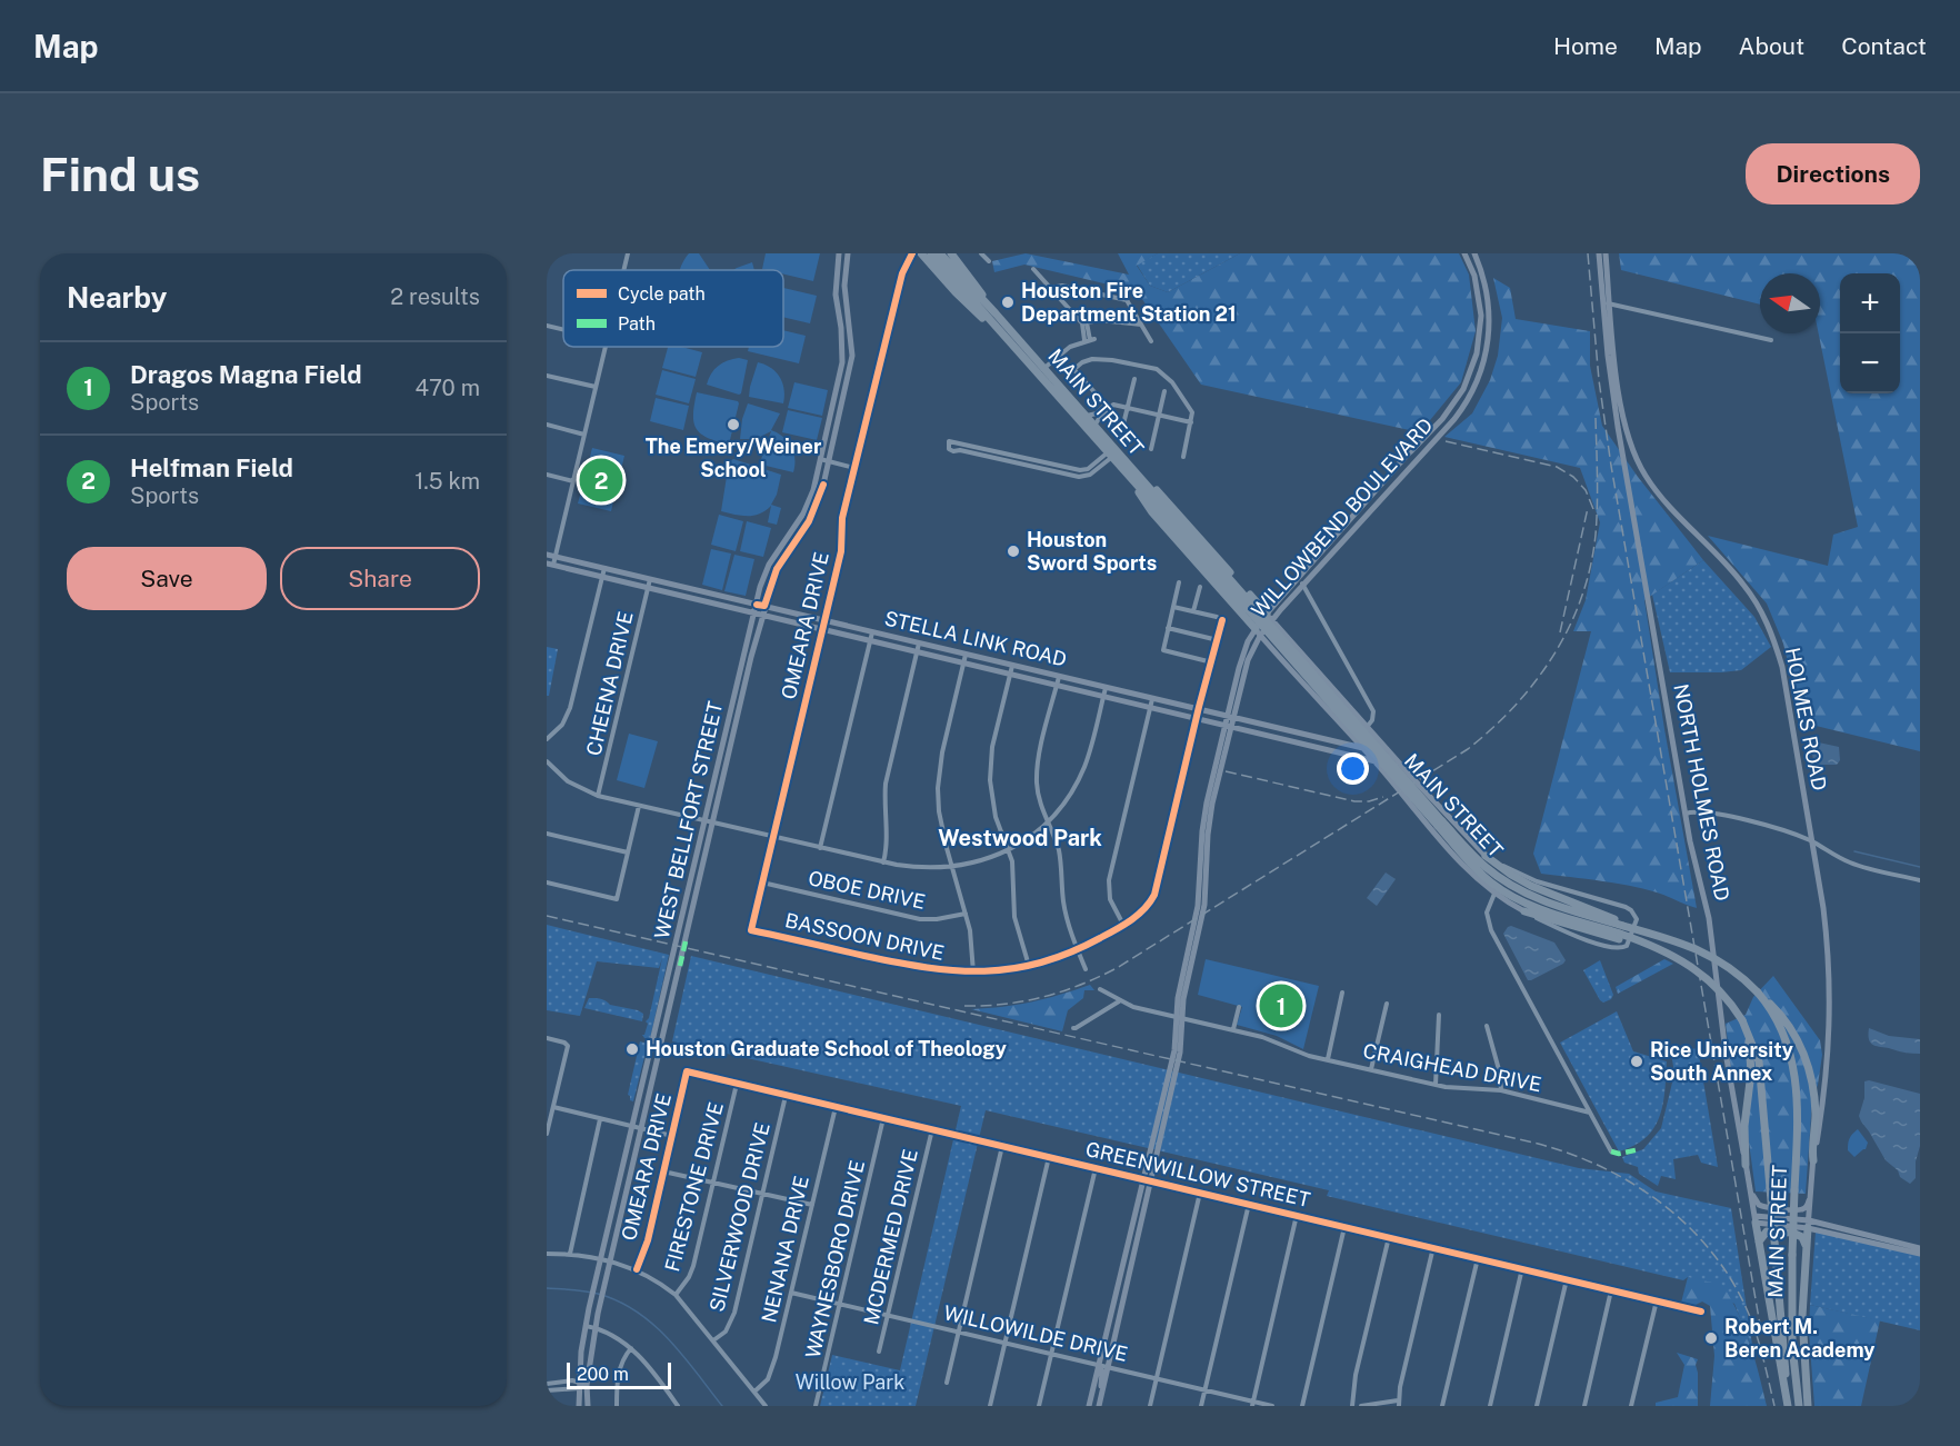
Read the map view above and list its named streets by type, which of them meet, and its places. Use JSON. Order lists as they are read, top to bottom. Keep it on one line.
{"streets":{"highway":["MAIN STREET"],"main road":["WILLOWBEND BOULEVARD","STELLA LINK ROAD","HOLMES ROAD","NORTH HOLMES ROAD","WEST BELLFORT STREET"],"street":["OMEARA DRIVE","CHEENA DRIVE","OBOE DRIVE","BASSOON DRIVE","CRAIGHEAD DRIVE","GREENWILLOW STREET","FIRESTONE DRIVE","SILVERWOOD DRIVE","MCDERMED DRIVE","NENANA DRIVE","WAYNESBORO DRIVE","WILLOWILDE DRIVE"]},"crossings":[["WILLOWBEND BOULEVARD","STELLA LINK ROAD"],["WILLOWBEND BOULEVARD","CRAIGHEAD DRIVE"],["WILLOWBEND BOULEVARD","GREENWILLOW STREET"],["WILLOWBEND BOULEVARD","WILLOWILDE DRIVE"],["OMEARA DRIVE","STELLA LINK ROAD"],["OMEARA DRIVE","OBOE DRIVE"],["OMEARA DRIVE","BASSOON DRIVE"],["OMEARA DRIVE","GREENWILLOW STREET"],["STELLA LINK ROAD","CHEENA DRIVE"],["STELLA LINK ROAD","WEST BELLFORT STREET"],["STELLA LINK ROAD","BASSOON DRIVE"],["HOLMES ROAD","NORTH HOLMES ROAD"],["GREENWILLOW STREET","FIRESTONE DRIVE"],["GREENWILLOW STREET","SILVERWOOD DRIVE"],["GREENWILLOW STREET","MCDERMED DRIVE"],["GREENWILLOW STREET","NENANA DRIVE"],["GREENWILLOW STREET","WAYNESBORO DRIVE"],["MCDERMED DRIVE","WILLOWILDE DRIVE"],["NENANA DRIVE","WILLOWILDE DRIVE"],["WAYNESBORO DRIVE","WILLOWILDE DRIVE"]],"districts":["Westwood Park"],"parks":["Willow Park"],"places":["Houston Fire Department Station 21","The Emery/Weiner School","Houston Sword Sports","Houston Graduate School of Theology","Rice University South Annex","Robert M. Beren Academy"],"legend":["Cycle path","Path"],"scale_bar":"200 m","north":"left","page":{"header":"Map","nav":["Home","Map","About","Contact"],"buttons":["Directions",["Save","Share"]],"title":"Find us","heading":["Nearby","2 results"],"map_buttons":["+","−"],"list":[{"mark":"1","name":"Dragos Magna Field","note":"Sports","value":"470 m"},{"mark":"2","name":"Helfman Field","note":"Sports","value":"1.5 km"}],"pins":["2","1"],"scale":"200 m"}}
